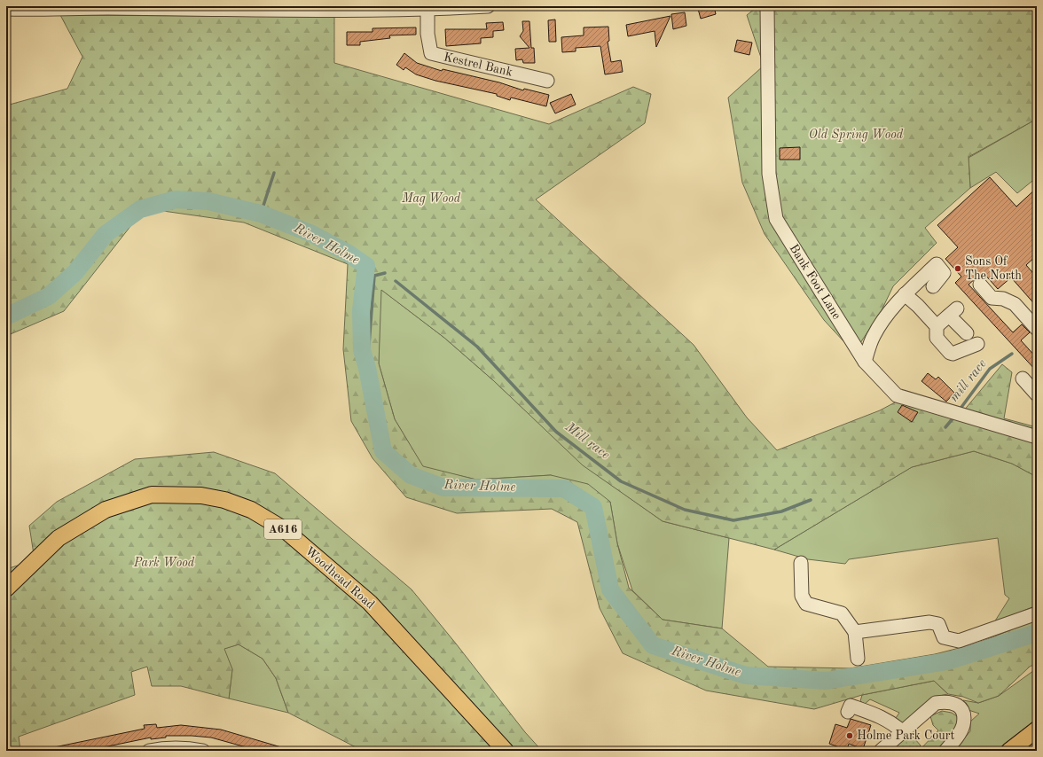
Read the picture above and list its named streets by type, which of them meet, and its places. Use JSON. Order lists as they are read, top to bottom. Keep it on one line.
{"streets":{"main road":["A616","Woodhead Road"],"street":["Kestrel Bank","Bank Foot Lane"]},"water":["River Holme","mill race","Mill race"],"parks":["Old Spring Wood","Mag Wood","Park Wood"],"places":["Sons Of The North","Holme Park Court"]}
